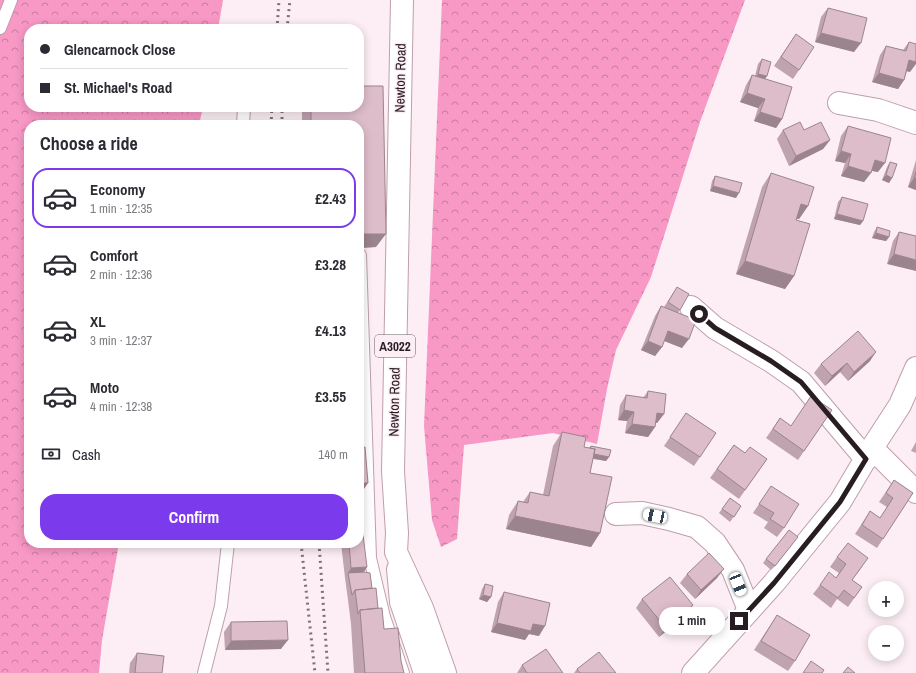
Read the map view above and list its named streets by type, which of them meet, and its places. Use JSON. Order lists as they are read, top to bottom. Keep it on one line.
{"streets":{"street":["Newton Road","A3022"]},"crossings":[["Newton Road","A3022"]],"page":{"banner":["Glencarnock Close","St. Michael's Road"],"heading":"Choose a ride","list":[{"name":"Economy","note":"1 min · 12:35","value":"£2.43"},{"name":"Comfort","note":"2 min · 12:36","value":"£3.28"},{"name":"XL","note":"3 min · 12:37","value":"£4.13"},{"name":"Moto","note":"4 min · 12:38","value":"£3.55"}],"pay":["Cash","140 m"],"buttons":"Confirm","map_buttons":["+","−"],"bubble":"1 min"}}
